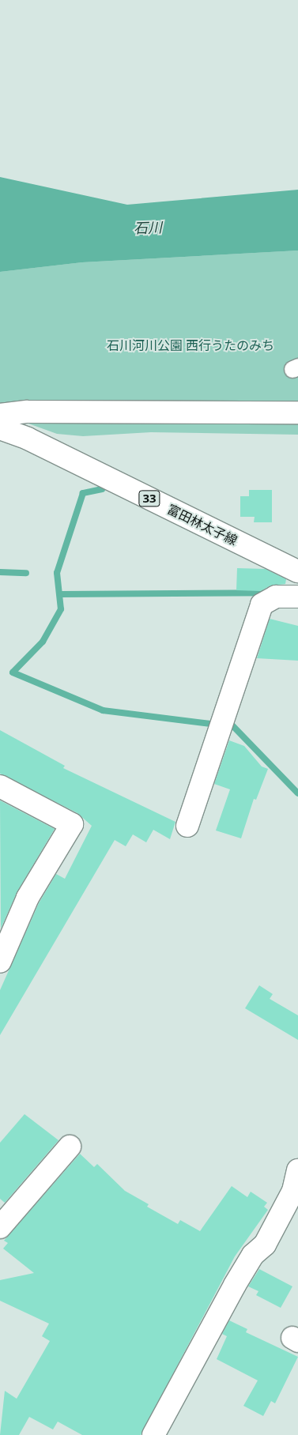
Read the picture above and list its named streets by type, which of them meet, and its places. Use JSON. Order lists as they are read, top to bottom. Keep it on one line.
{"streets":{"street":["33","富田林太子線"]},"water":["石川"],"parks":["石川河川公園 西行うたのみち"]}
